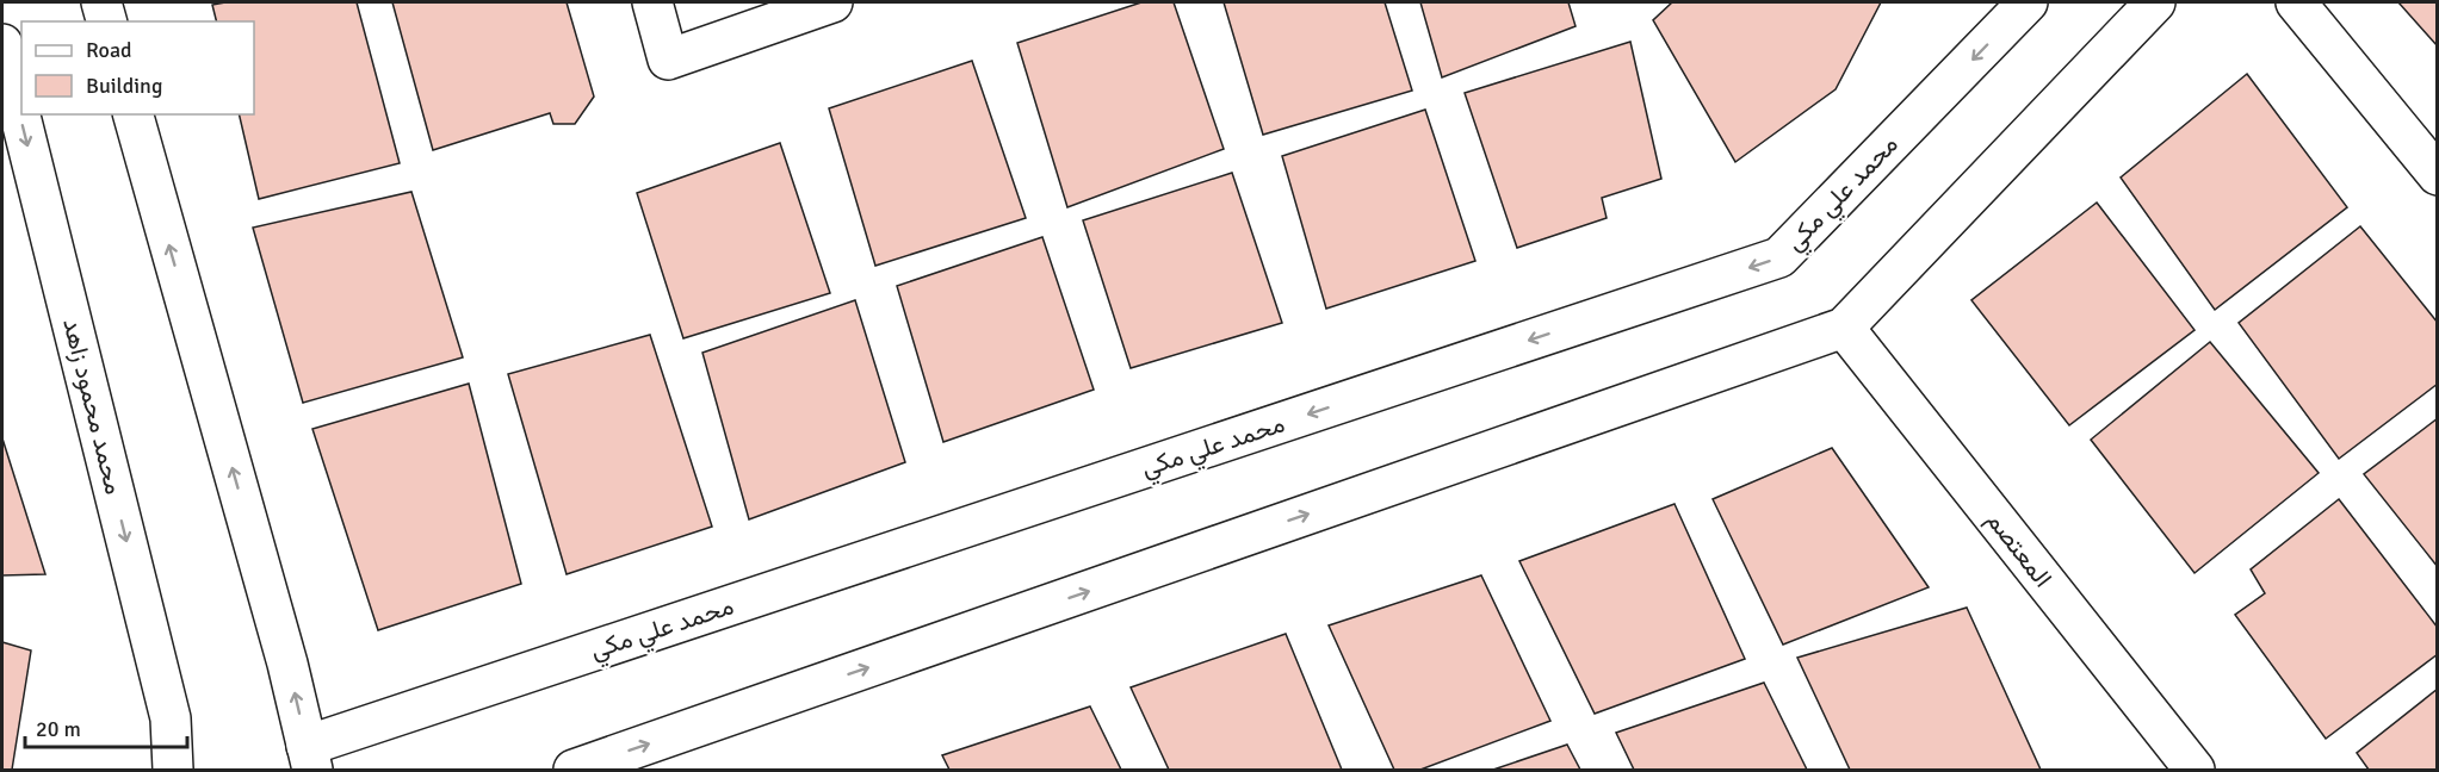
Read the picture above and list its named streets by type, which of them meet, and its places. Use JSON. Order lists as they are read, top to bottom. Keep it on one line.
{"streets":{"street":["محمد علي مكي","محمد محمود زاهد","المعتصم"]},"legend":["Road","Building"],"scale_bar":"20 m"}
